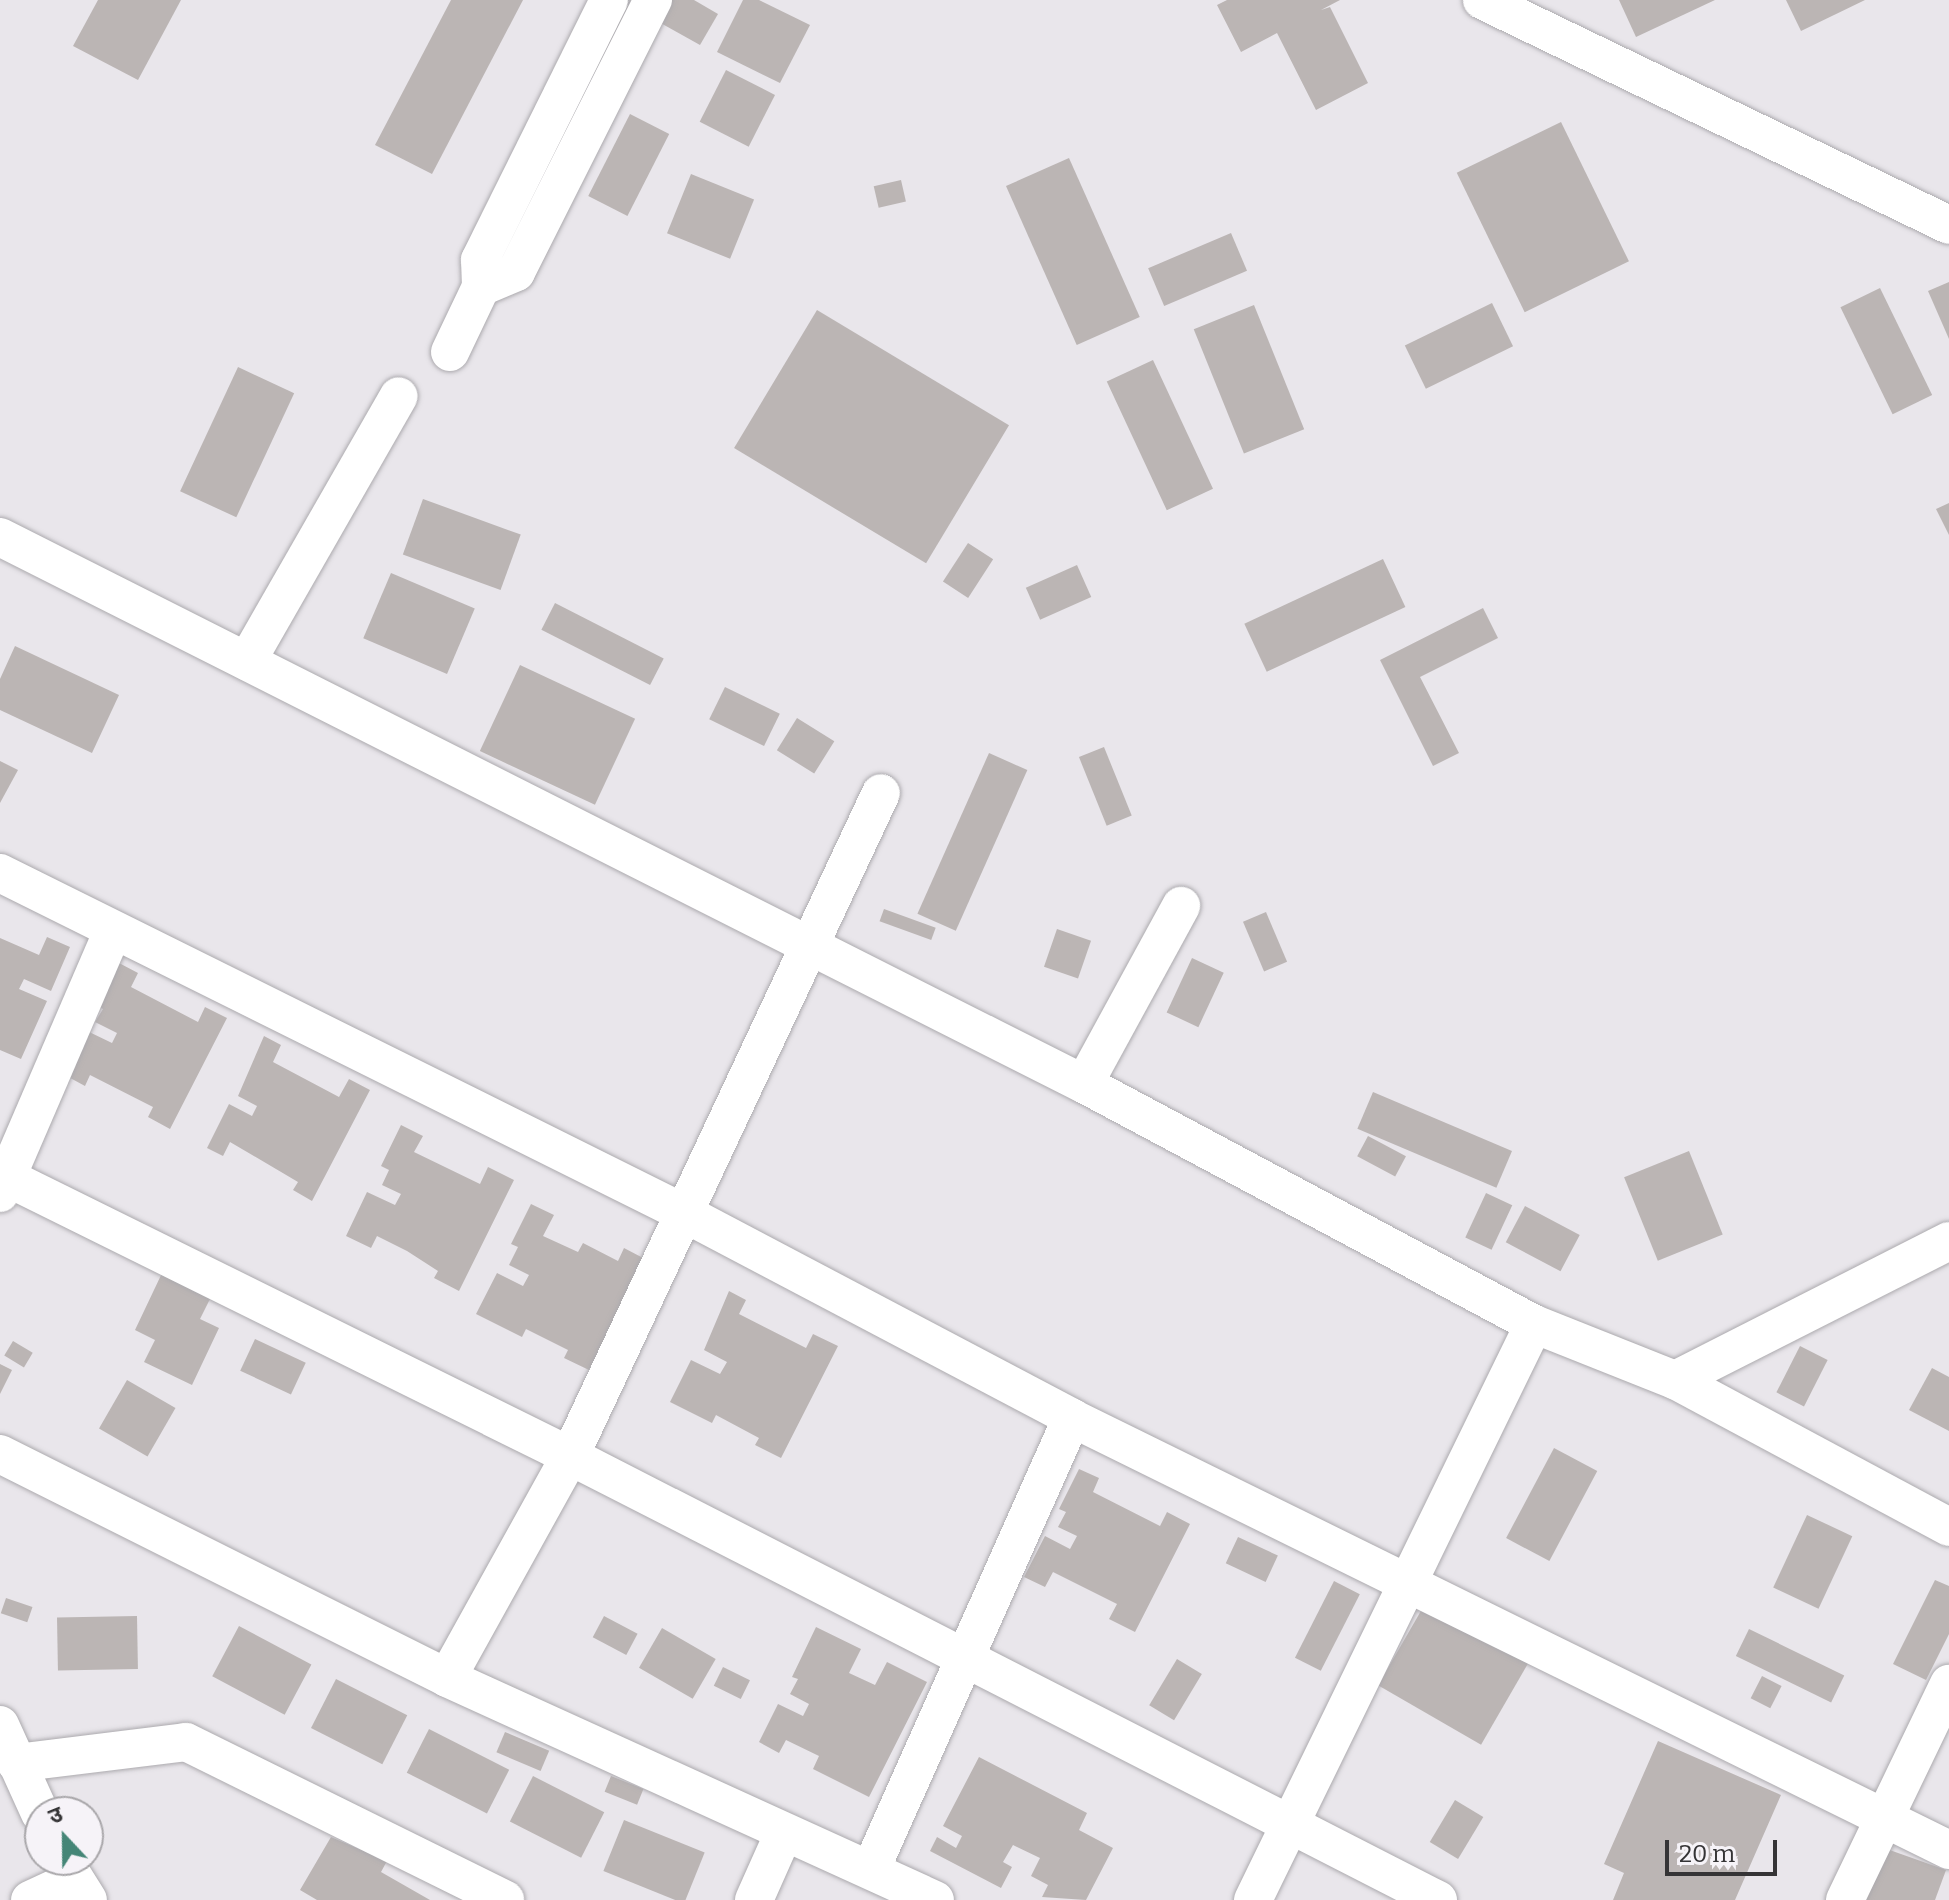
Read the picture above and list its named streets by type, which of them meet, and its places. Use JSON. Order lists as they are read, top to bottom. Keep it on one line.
{"scale_bar":"20 m","north":"top"}
